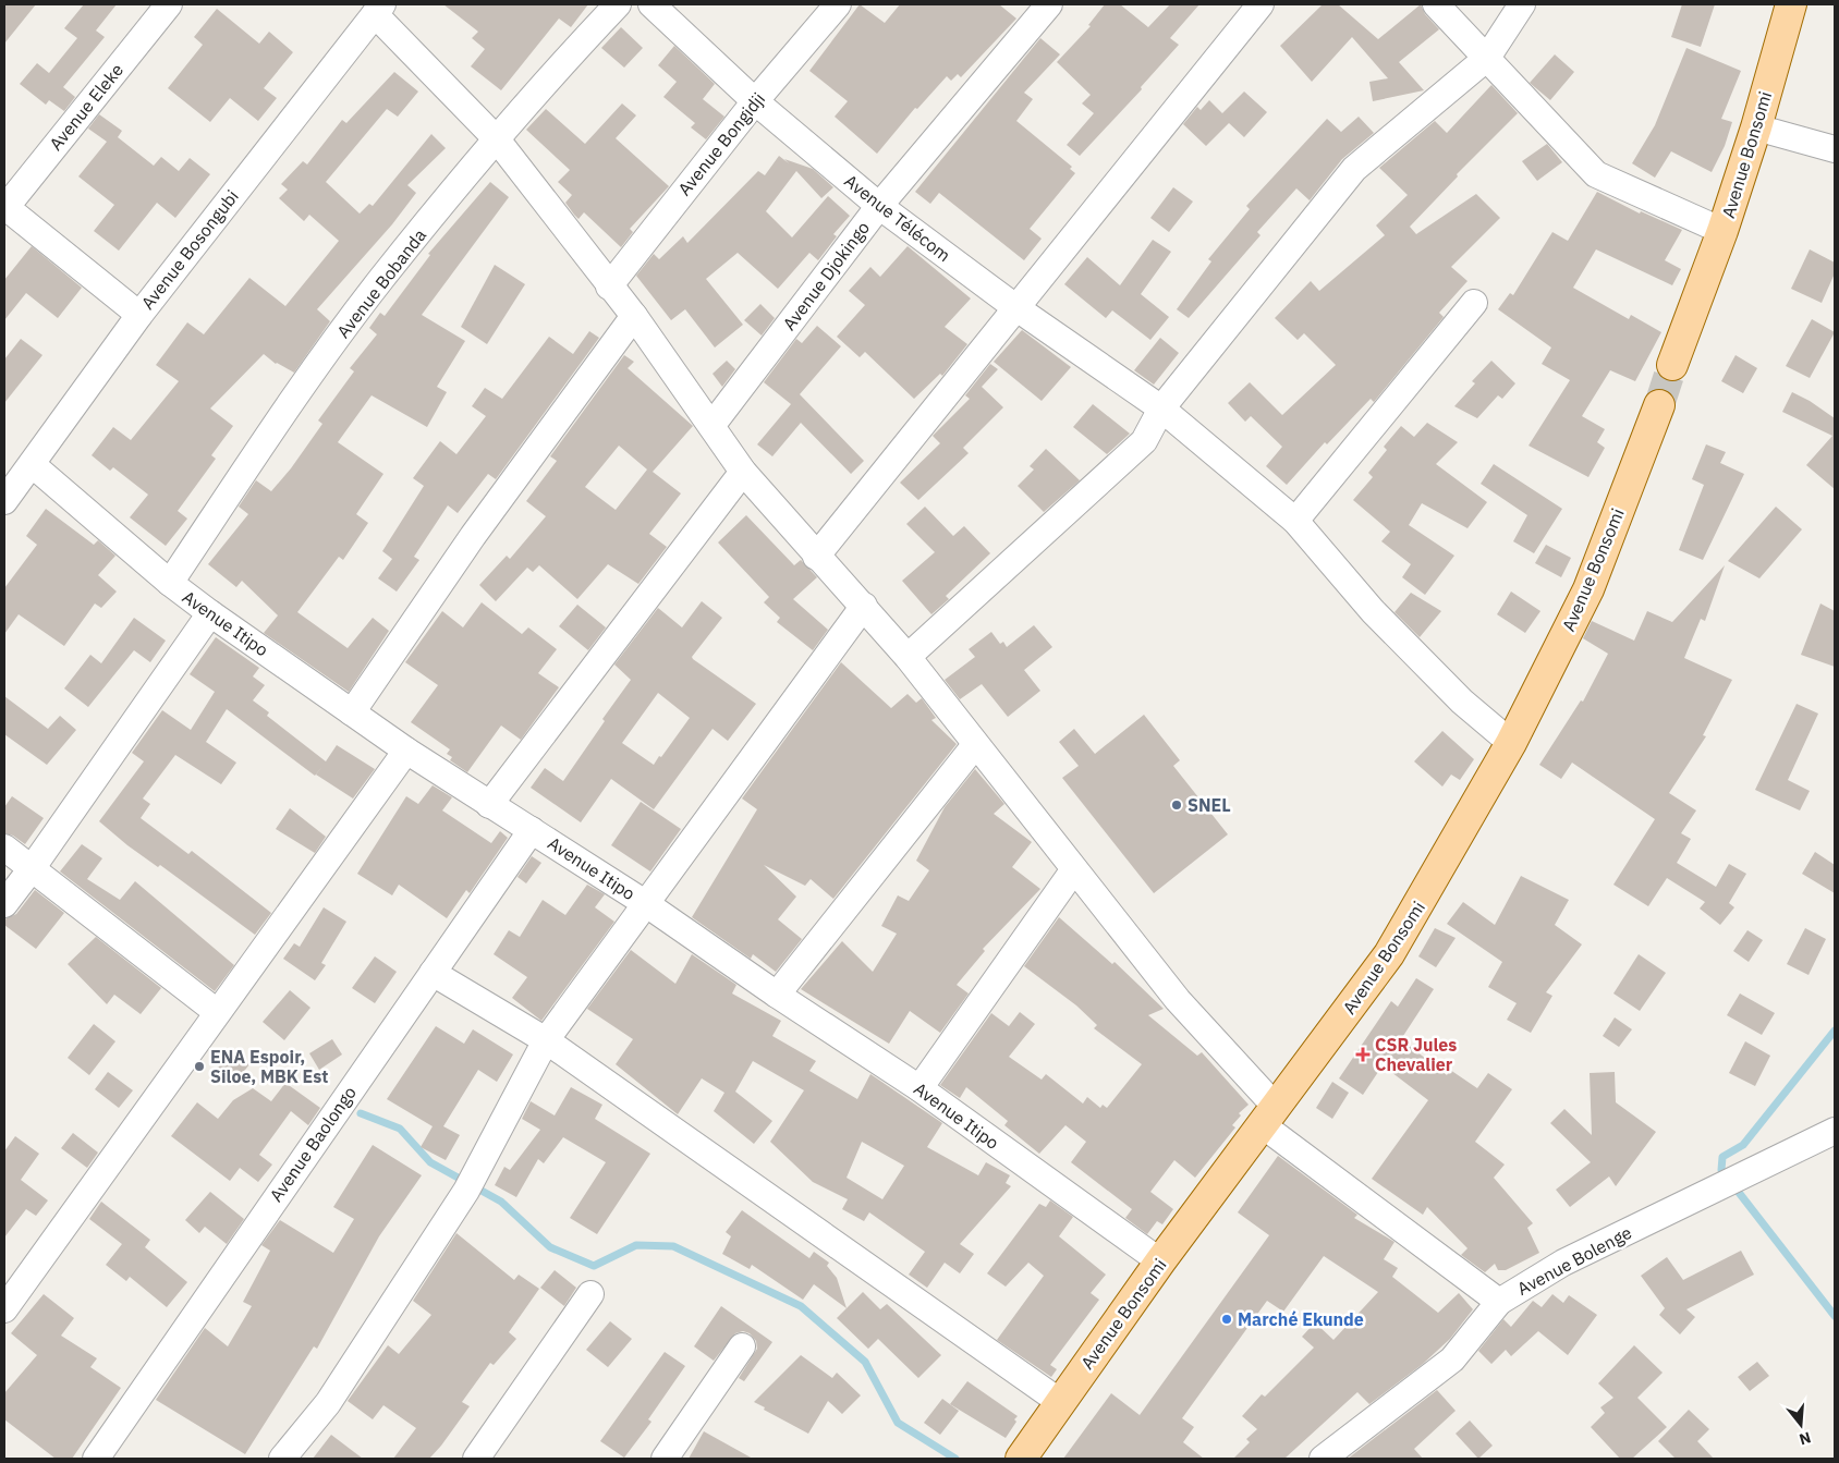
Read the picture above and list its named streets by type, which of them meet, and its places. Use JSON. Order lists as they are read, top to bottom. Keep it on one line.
{"streets":{"main road":["Avenue Bonsomi"],"street":["Avenue Eleke","Avenue Bongidji","Avenue Télécom","Avenue Bosongubi","Avenue Djokingo","Avenue Bobanda","Avenue Itipo","Avenue Baolongo","Avenue Bolenge"]},"crossings":[["Avenue Bongidji","Avenue Télécom"],["Avenue Bonsomi","Avenue Télécom"],["Avenue Bonsomi","Avenue Itipo"],["Avenue Télécom","Avenue Djokingo"],["Avenue Bosongubi","Avenue Itipo"],["Avenue Bobanda","Avenue Itipo"],["Avenue Itipo","Avenue Baolongo"]],"places":{"other":["SNEL","ENA Espoir, Siloe, MBK Est","Marché Ekunde"],"health":["CSR Jules Chevalier"]},"north":"bottom"}
